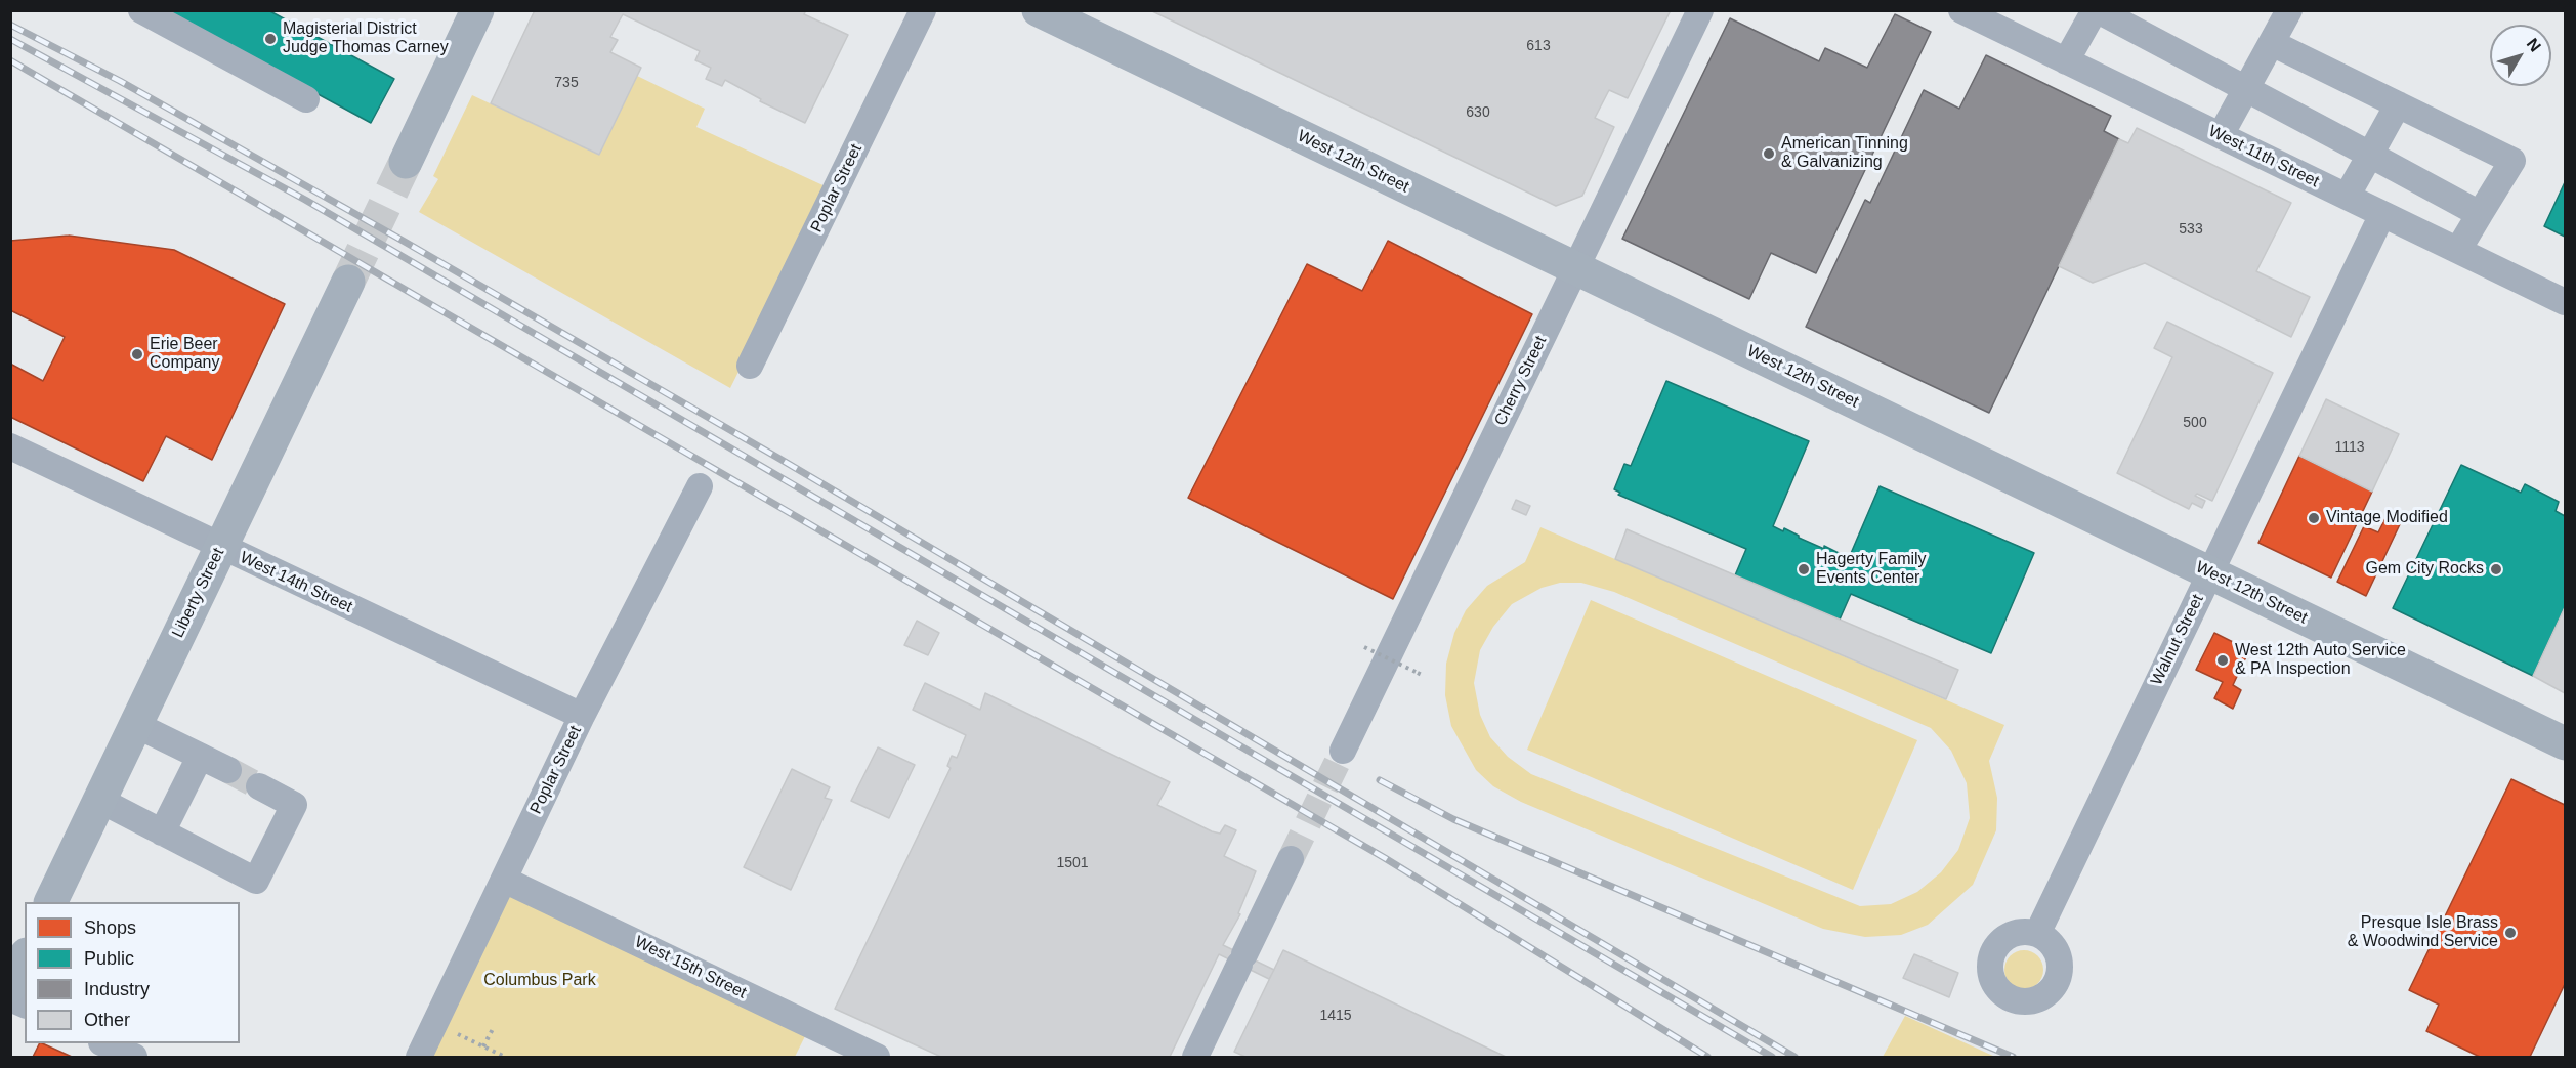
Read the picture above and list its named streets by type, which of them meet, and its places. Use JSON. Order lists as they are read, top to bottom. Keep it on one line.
{"streets":{"main road":["West 12th Street","Liberty Street"],"street":["West 11th Street","Poplar Street","Cherry Street","West 14th Street","Walnut Street","West 15th Street"]},"crossings":[["West 11th Street","Walnut Street"],["West 12th Street","Cherry Street"],["West 12th Street","Walnut Street"],["Poplar Street","West 14th Street"],["Poplar Street","West 15th Street"],["West 14th Street","Liberty Street"]],"parks":["Columbus Park"],"places":["Magisterial District Judge Thomas Carney","American Tinning & Galvanizing","Erie Beer Company","Vintage Modified","Hagerty Family Events Center","Gem City Rocks","West 12th Auto Service & PA Inspection","Presque Isle Brass & Woodwind Service"],"house_numbers":["613","735","630","533","500","1113","1501","1415"],"legend":["Shops","Public","Industry","Other"],"north":"top right"}
